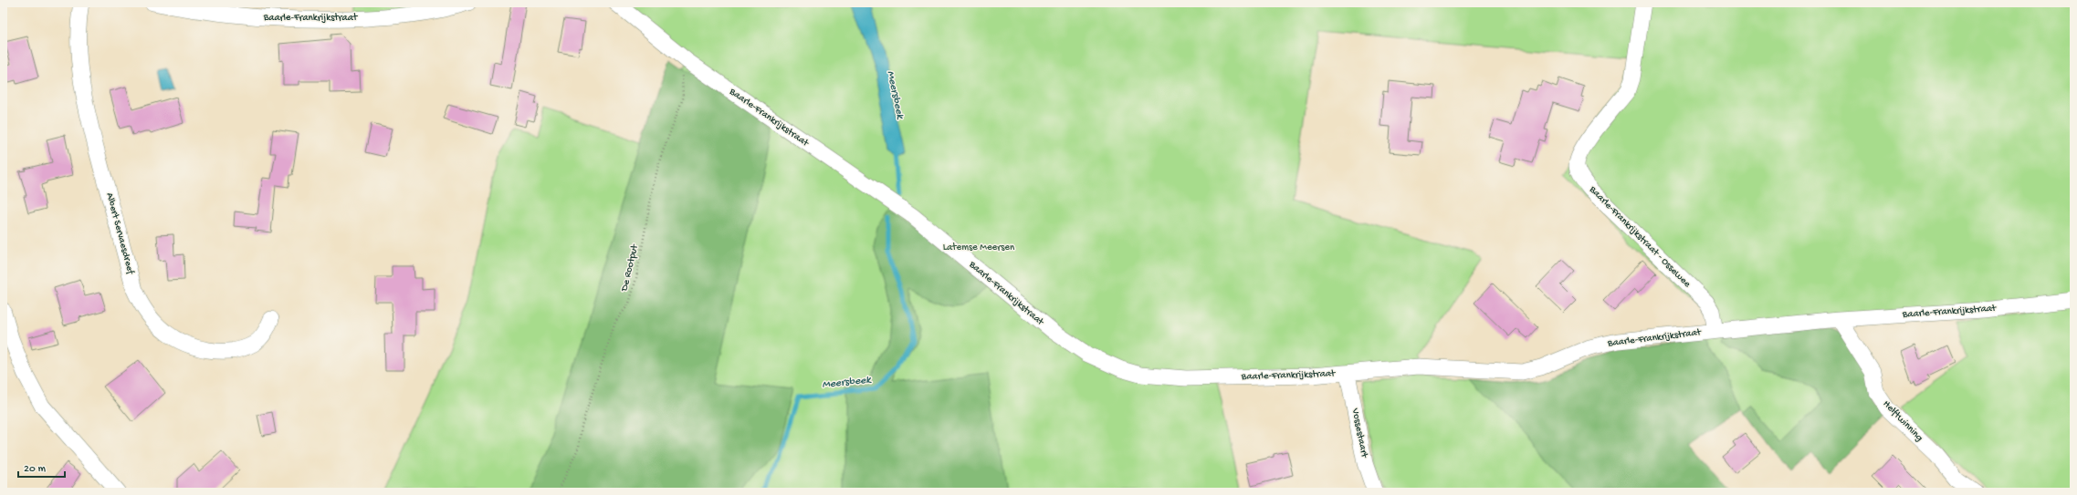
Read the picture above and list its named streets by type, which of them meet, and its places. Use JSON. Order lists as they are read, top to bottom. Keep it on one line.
{"streets":{"street":["Baarle-Frankrijkstraat","Albert Servaesdreef","Baarle-Frankrijkstraat - Ossewee","Helftwinning","Vossestaart"],"path":["De Rootput"]},"crossings":[["Baarle-Frankrijkstraat","Baarle-Frankrijkstraat - Ossewee"],["Baarle-Frankrijkstraat","De Rootput"],["Baarle-Frankrijkstraat","Helftwinning"],["Baarle-Frankrijkstraat","Vossestaart"]],"water":["Meersbeek"],"parks":["Latemse Meersen"],"scale_bar":"20 m"}
